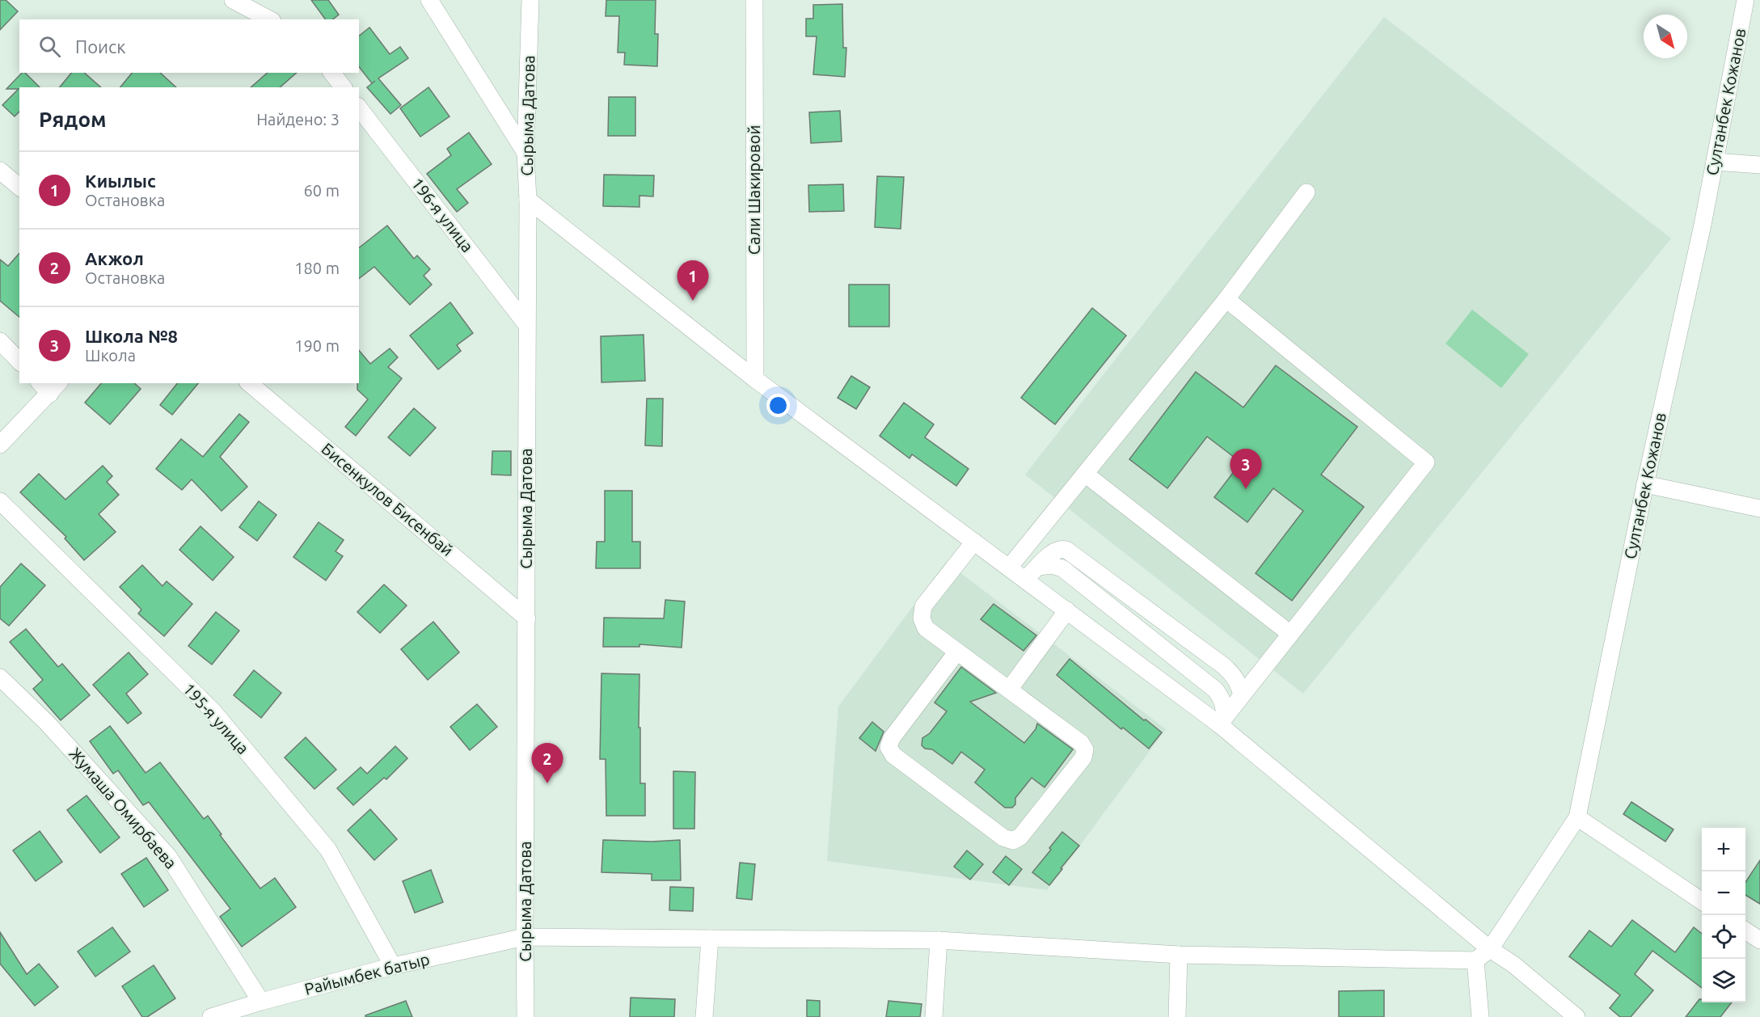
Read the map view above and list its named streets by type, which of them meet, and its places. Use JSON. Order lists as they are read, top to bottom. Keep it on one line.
{"streets":{"street":["Султанбек Кожанов","Сырыма Датова","Сали Шакировой","196-я улица","Бисенкулов Бисенбай","195-я улица","Жумаша Омирбаева","Райымбек батыр"]},"crossings":[["Султанбек Кожанов","Райымбек батыр"],["Сырыма Датова","196-я улица"],["Сырыма Датова","Бисенкулов Бисенбай"],["Сырыма Датова","Райымбек батыр"],["195-я улица","Райымбек батыр"],["Жумаша Омирбаева","Райымбек батыр"]],"north":"bottom right","page":{"search":"Поиск","heading":["Рядом","Найдено: 3"],"list":[{"mark":"1","name":"Киылыс","note":"Остановка","value":"60 m"},{"mark":"2","name":"Акжол","note":"Остановка","value":"180 m"},{"mark":"3","name":"Школа №8","note":"Школа","value":"190 m"}],"pins":["1","3","2"],"map_buttons":["+","−"]}}
